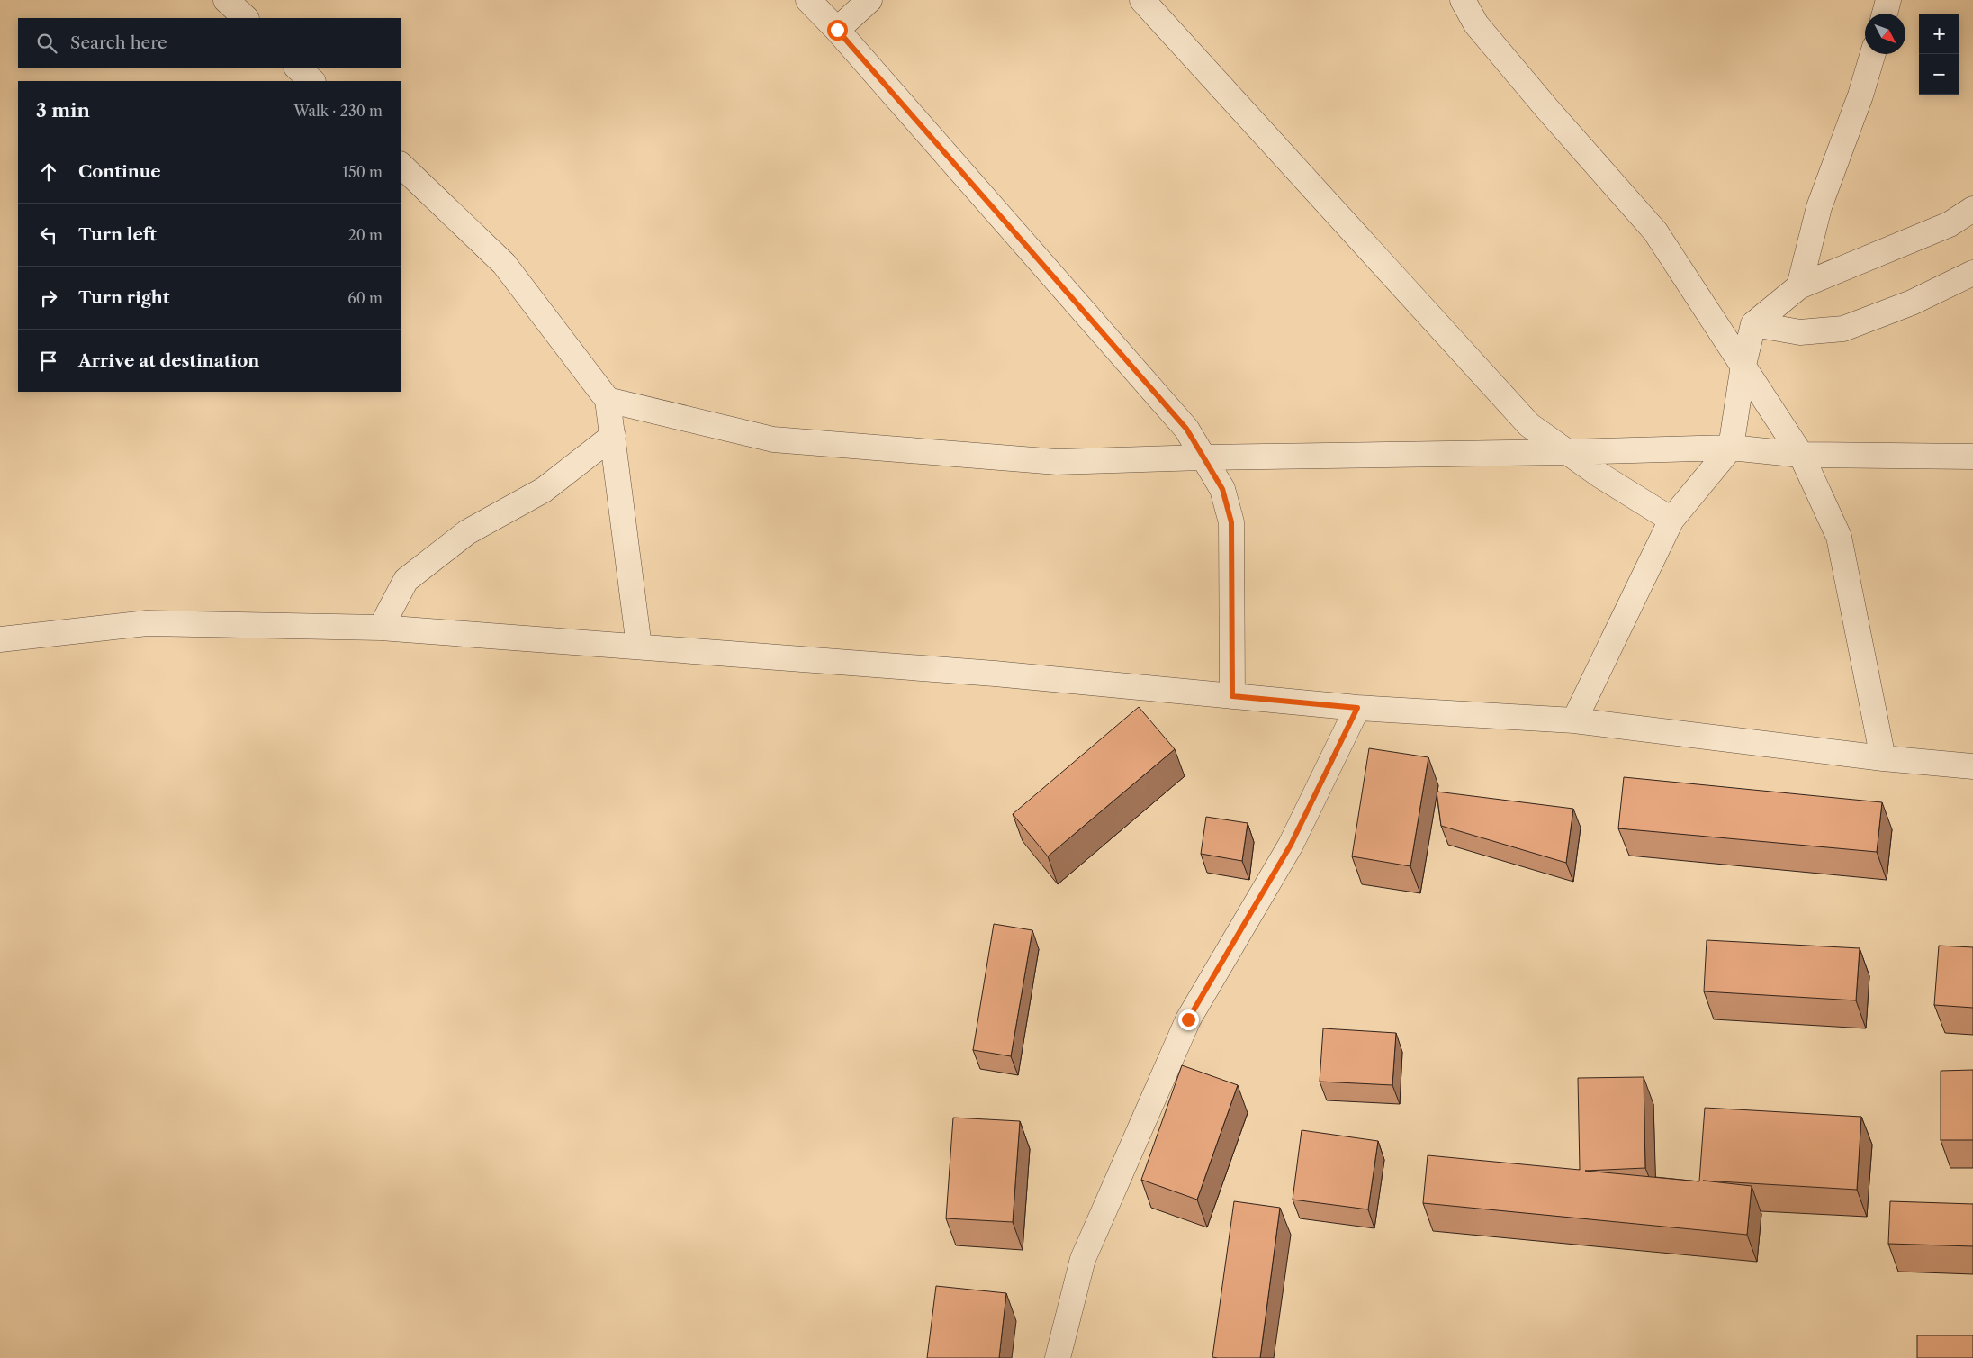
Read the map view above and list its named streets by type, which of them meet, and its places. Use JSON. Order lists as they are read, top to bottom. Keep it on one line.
{"north":"bottom right","page":{"map_buttons":["+","−"],"search":"Search here","heading":["3 min","Walk · 230 m"],"list":[["Continue","150 m"],["Turn left","20 m"],["Turn right","60 m"],"Arrive at destination"]}}
